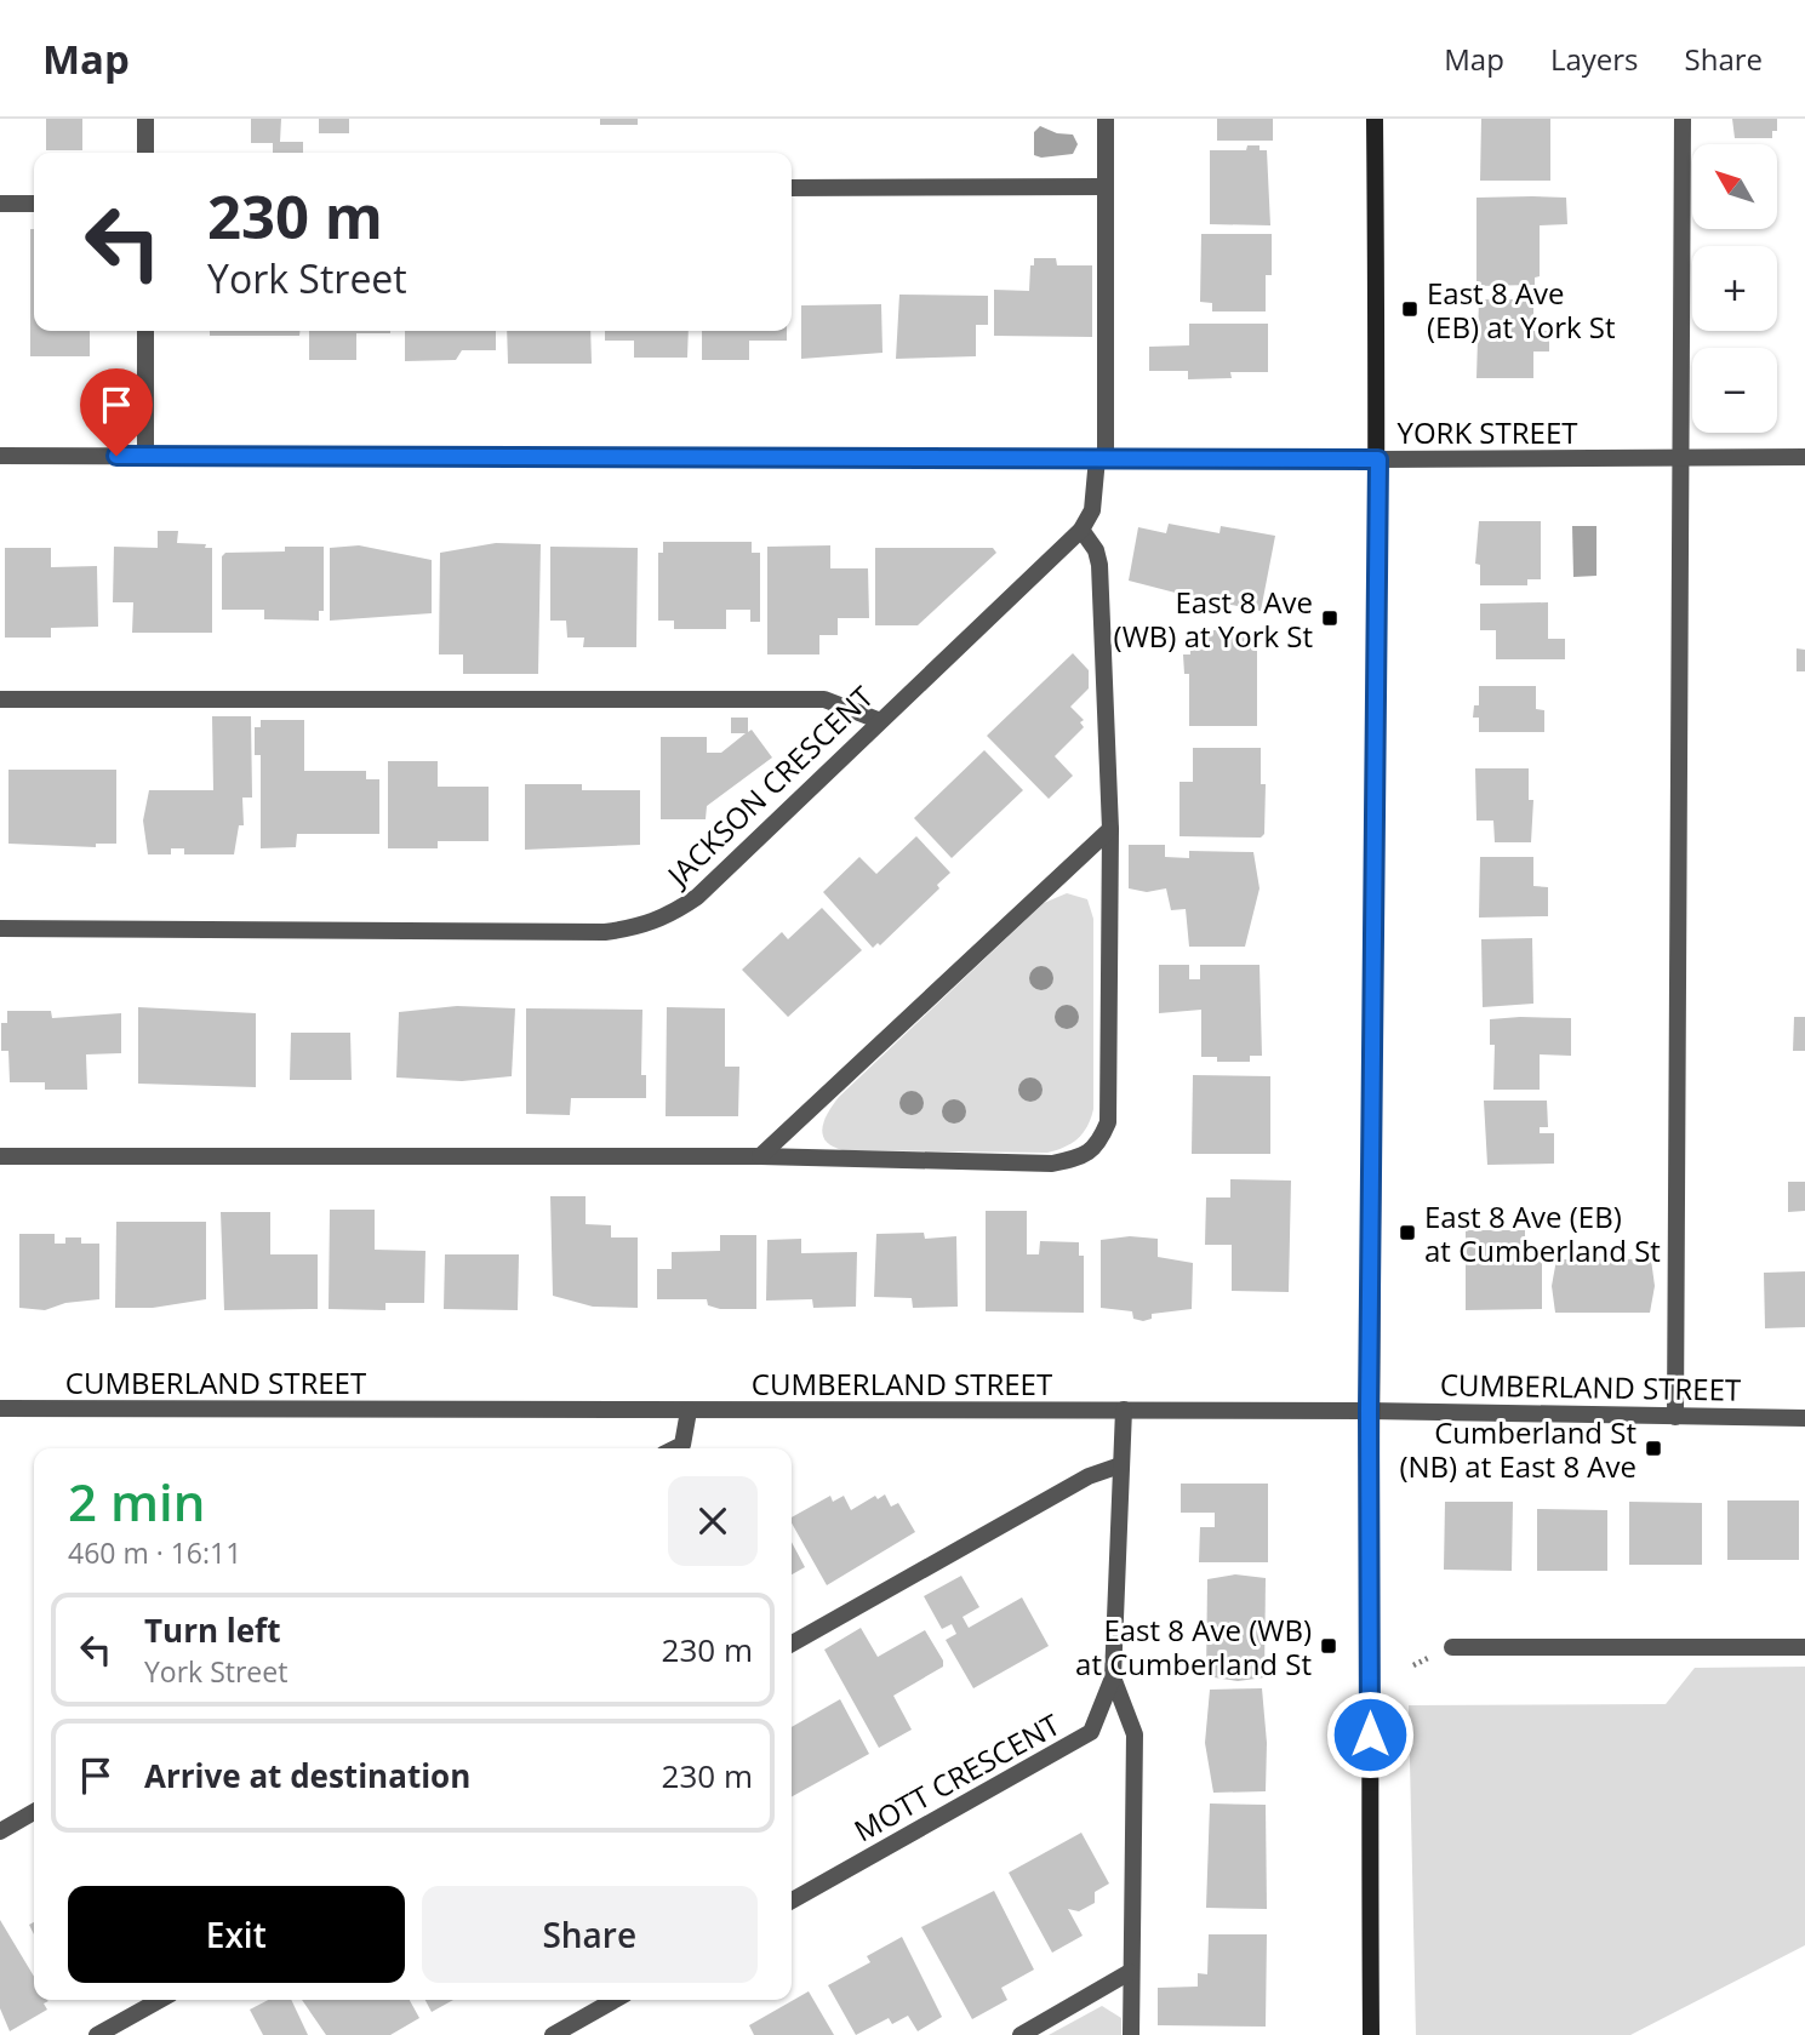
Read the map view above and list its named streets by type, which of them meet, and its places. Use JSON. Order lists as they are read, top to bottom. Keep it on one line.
{"streets":{"street":["YORK STREET","JACKSON CRESCENT","CUMBERLAND STREET","MOTT CRESCENT"]},"crossings":[["YORK STREET","JACKSON CRESCENT"],["CUMBERLAND STREET","MOTT CRESCENT"]],"places":{"transit":["East 8 Ave (EB) at York St","East 8 Ave (WB) at York St","East 8 Ave (EB) at Cumberland St","Cumberland St (NB) at East 8 Ave","East 8 Ave (WB) at Cumberland St"]},"north":"top left","page":{"header":"Map","nav":["Map","Layers","Share"],"map_buttons":["+","−"],"turn":["230 m","York Street"],"heading":["2 min","460 m · 16:11"],"list":[{"name":"Turn left","note":"York Street","value":"230 m"},{"name":"Arrive at destination","value":"230 m"}],"buttons":["Exit","Share"]}}
